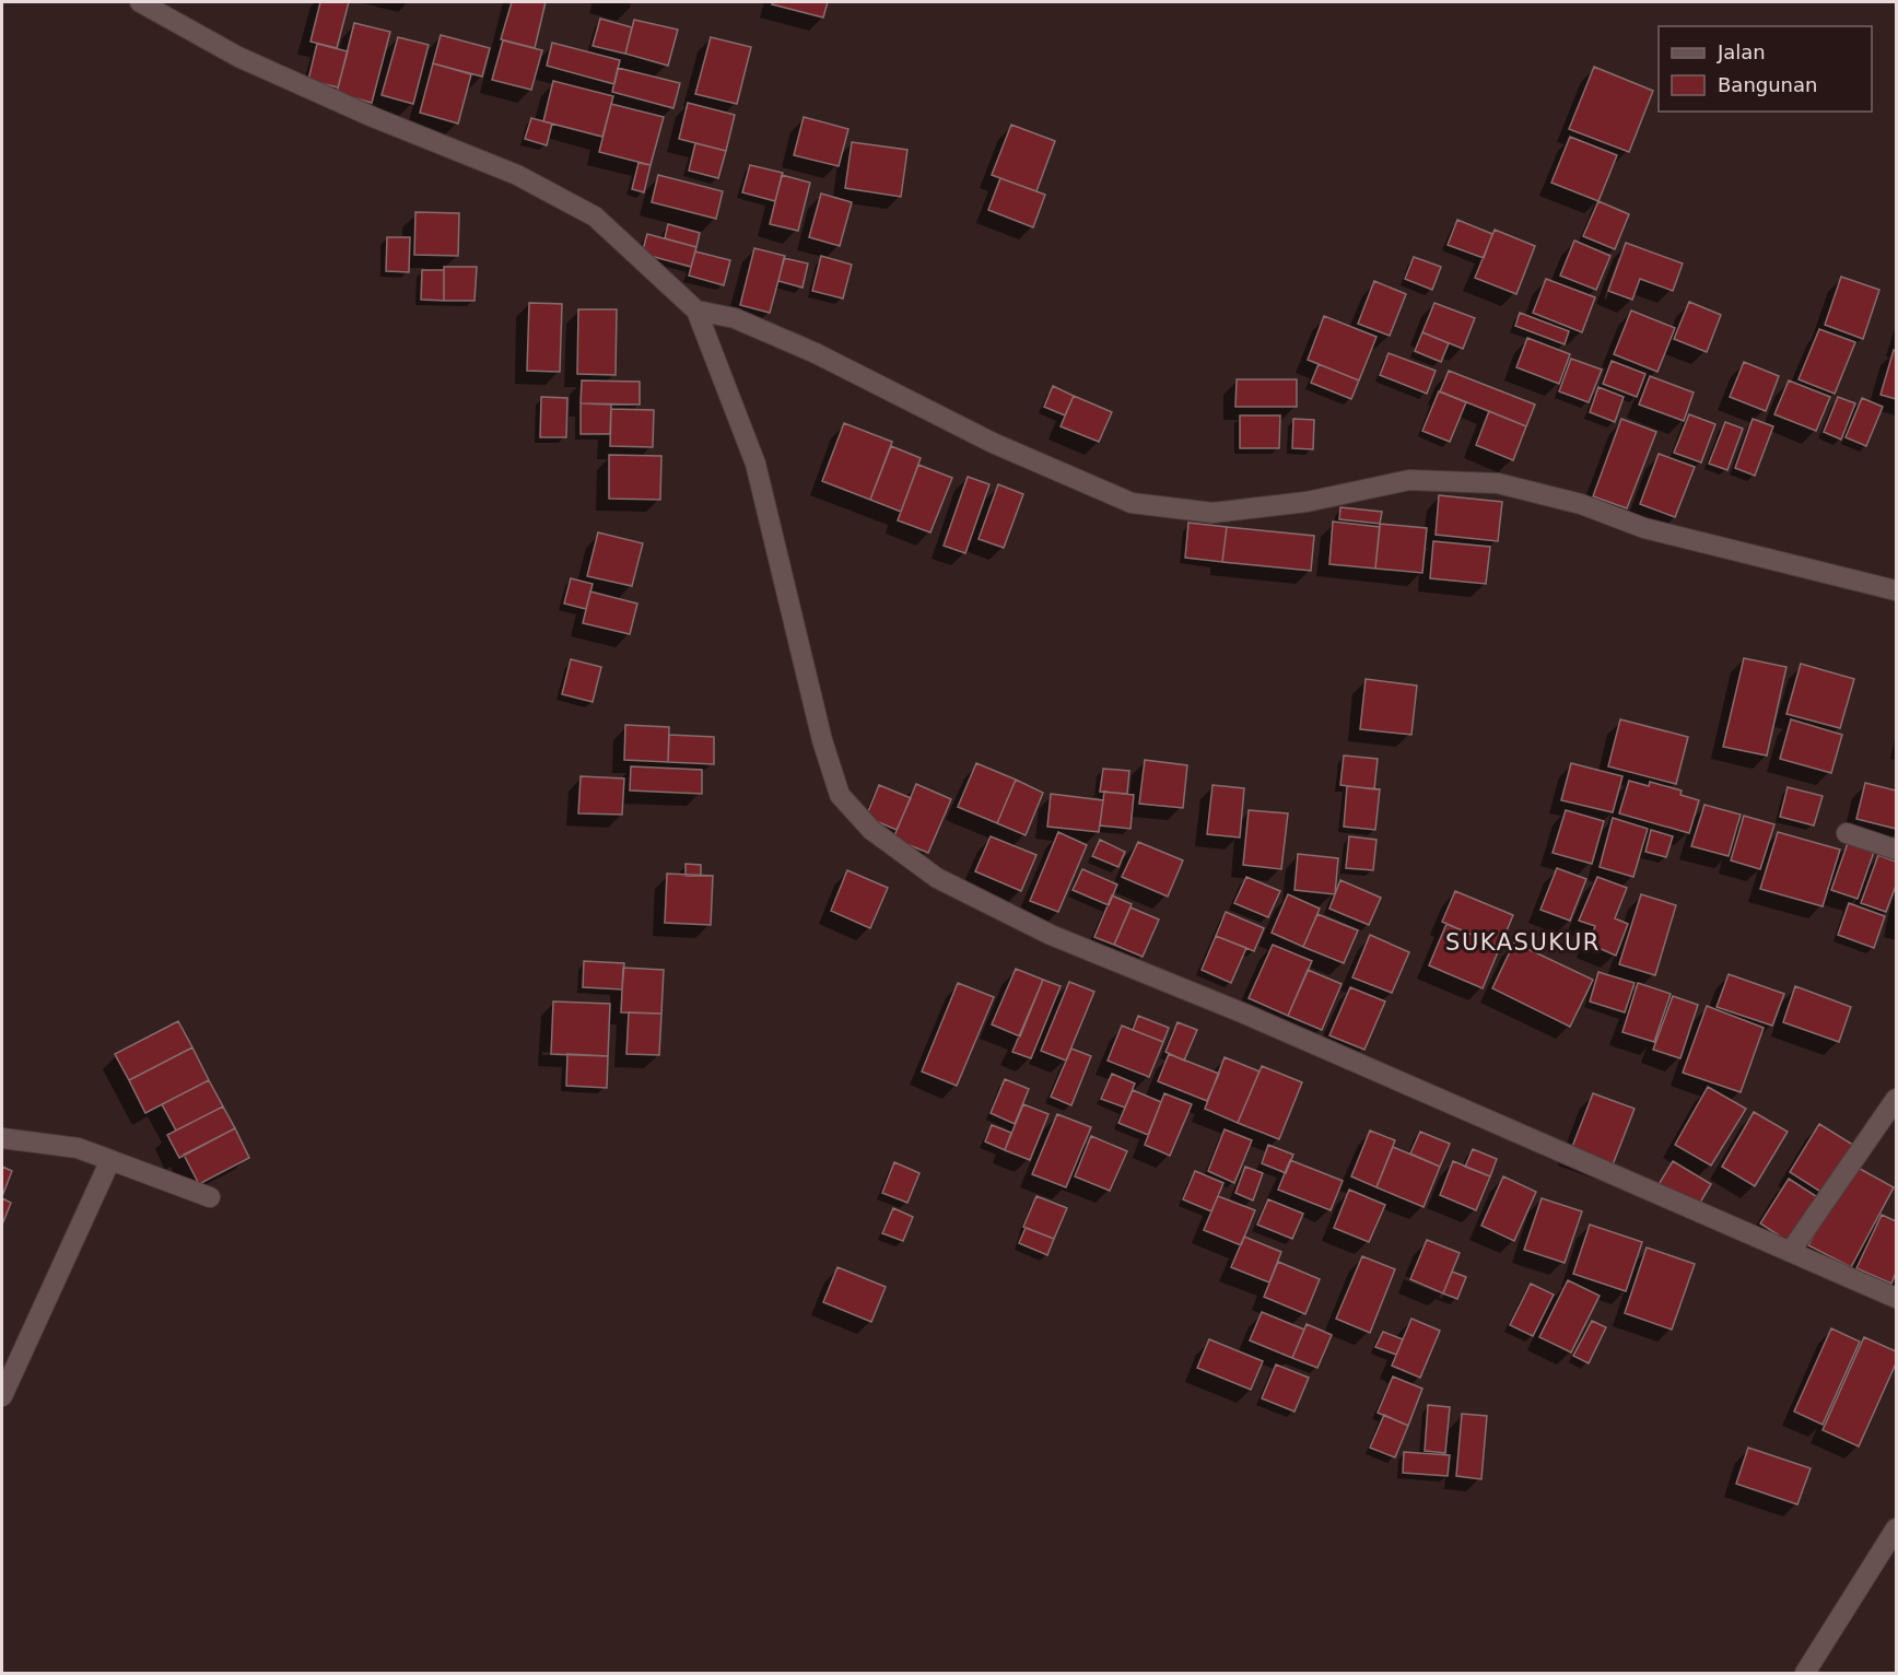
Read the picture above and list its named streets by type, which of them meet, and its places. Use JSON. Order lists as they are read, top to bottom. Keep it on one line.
{"districts":["SUKASUKUR"],"legend":["Jalan","Bangunan"]}
